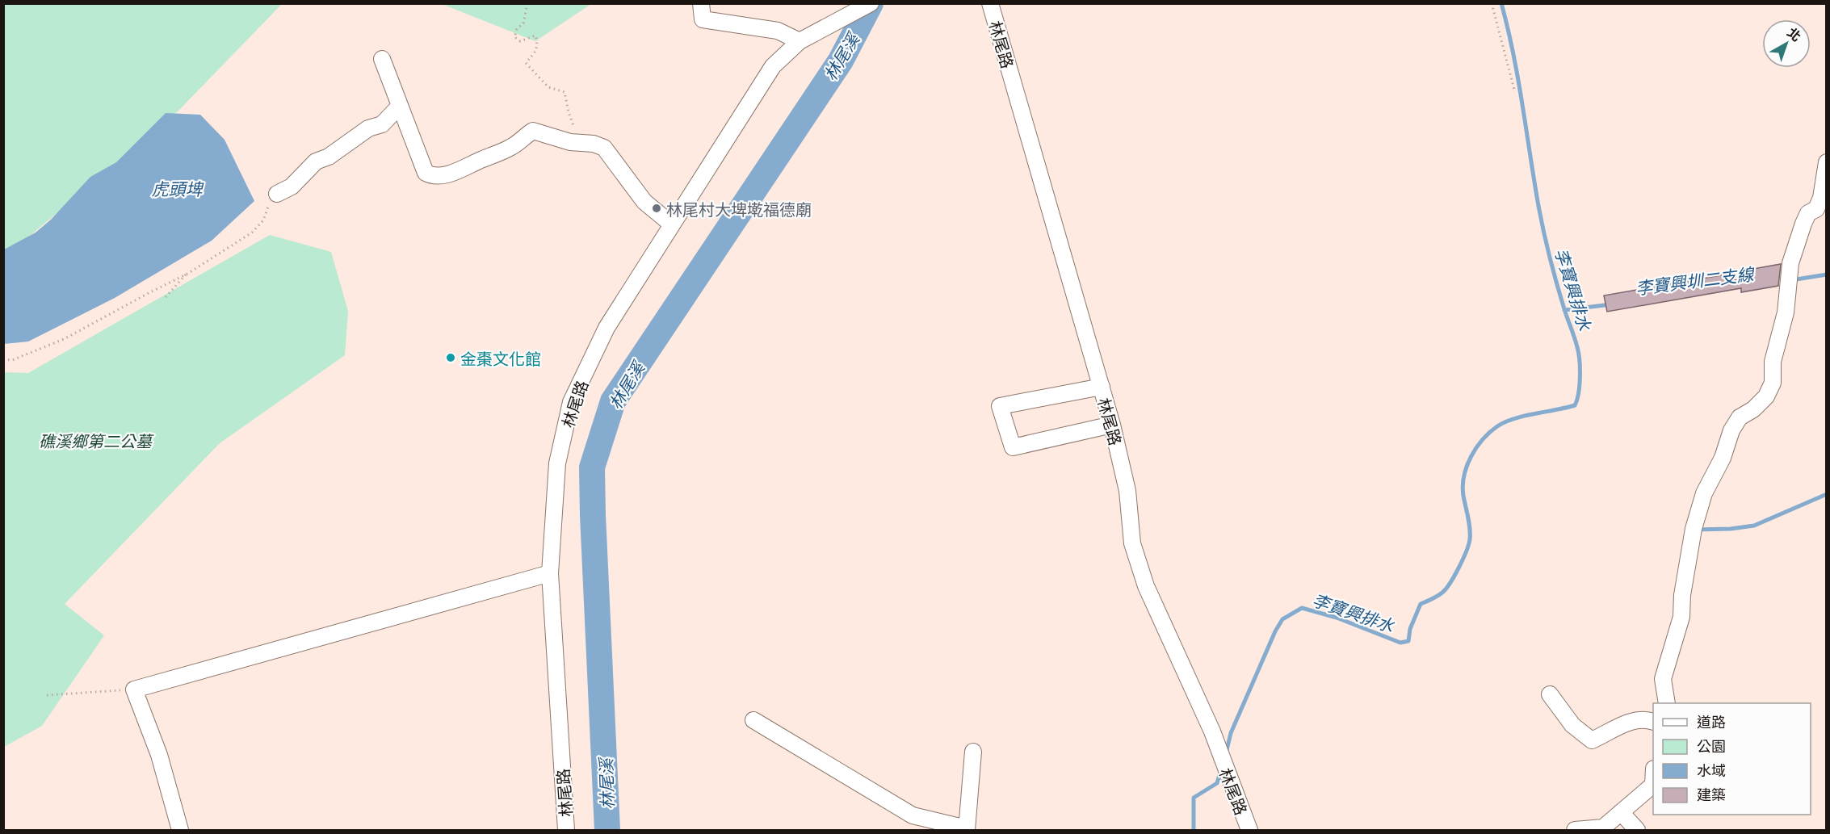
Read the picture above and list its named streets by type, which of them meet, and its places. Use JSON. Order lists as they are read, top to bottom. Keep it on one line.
{"streets":{"street":["林尾路"]},"water":["林尾溪","虎頭埤","李寶興圳二支線","李寶興排水"],"parks":["礁溪鄉第二公墓"],"places":["林尾村大埤墘福德廟","金棗文化館"],"legend":["道路","公園","水域","建築"],"north":"top right"}
